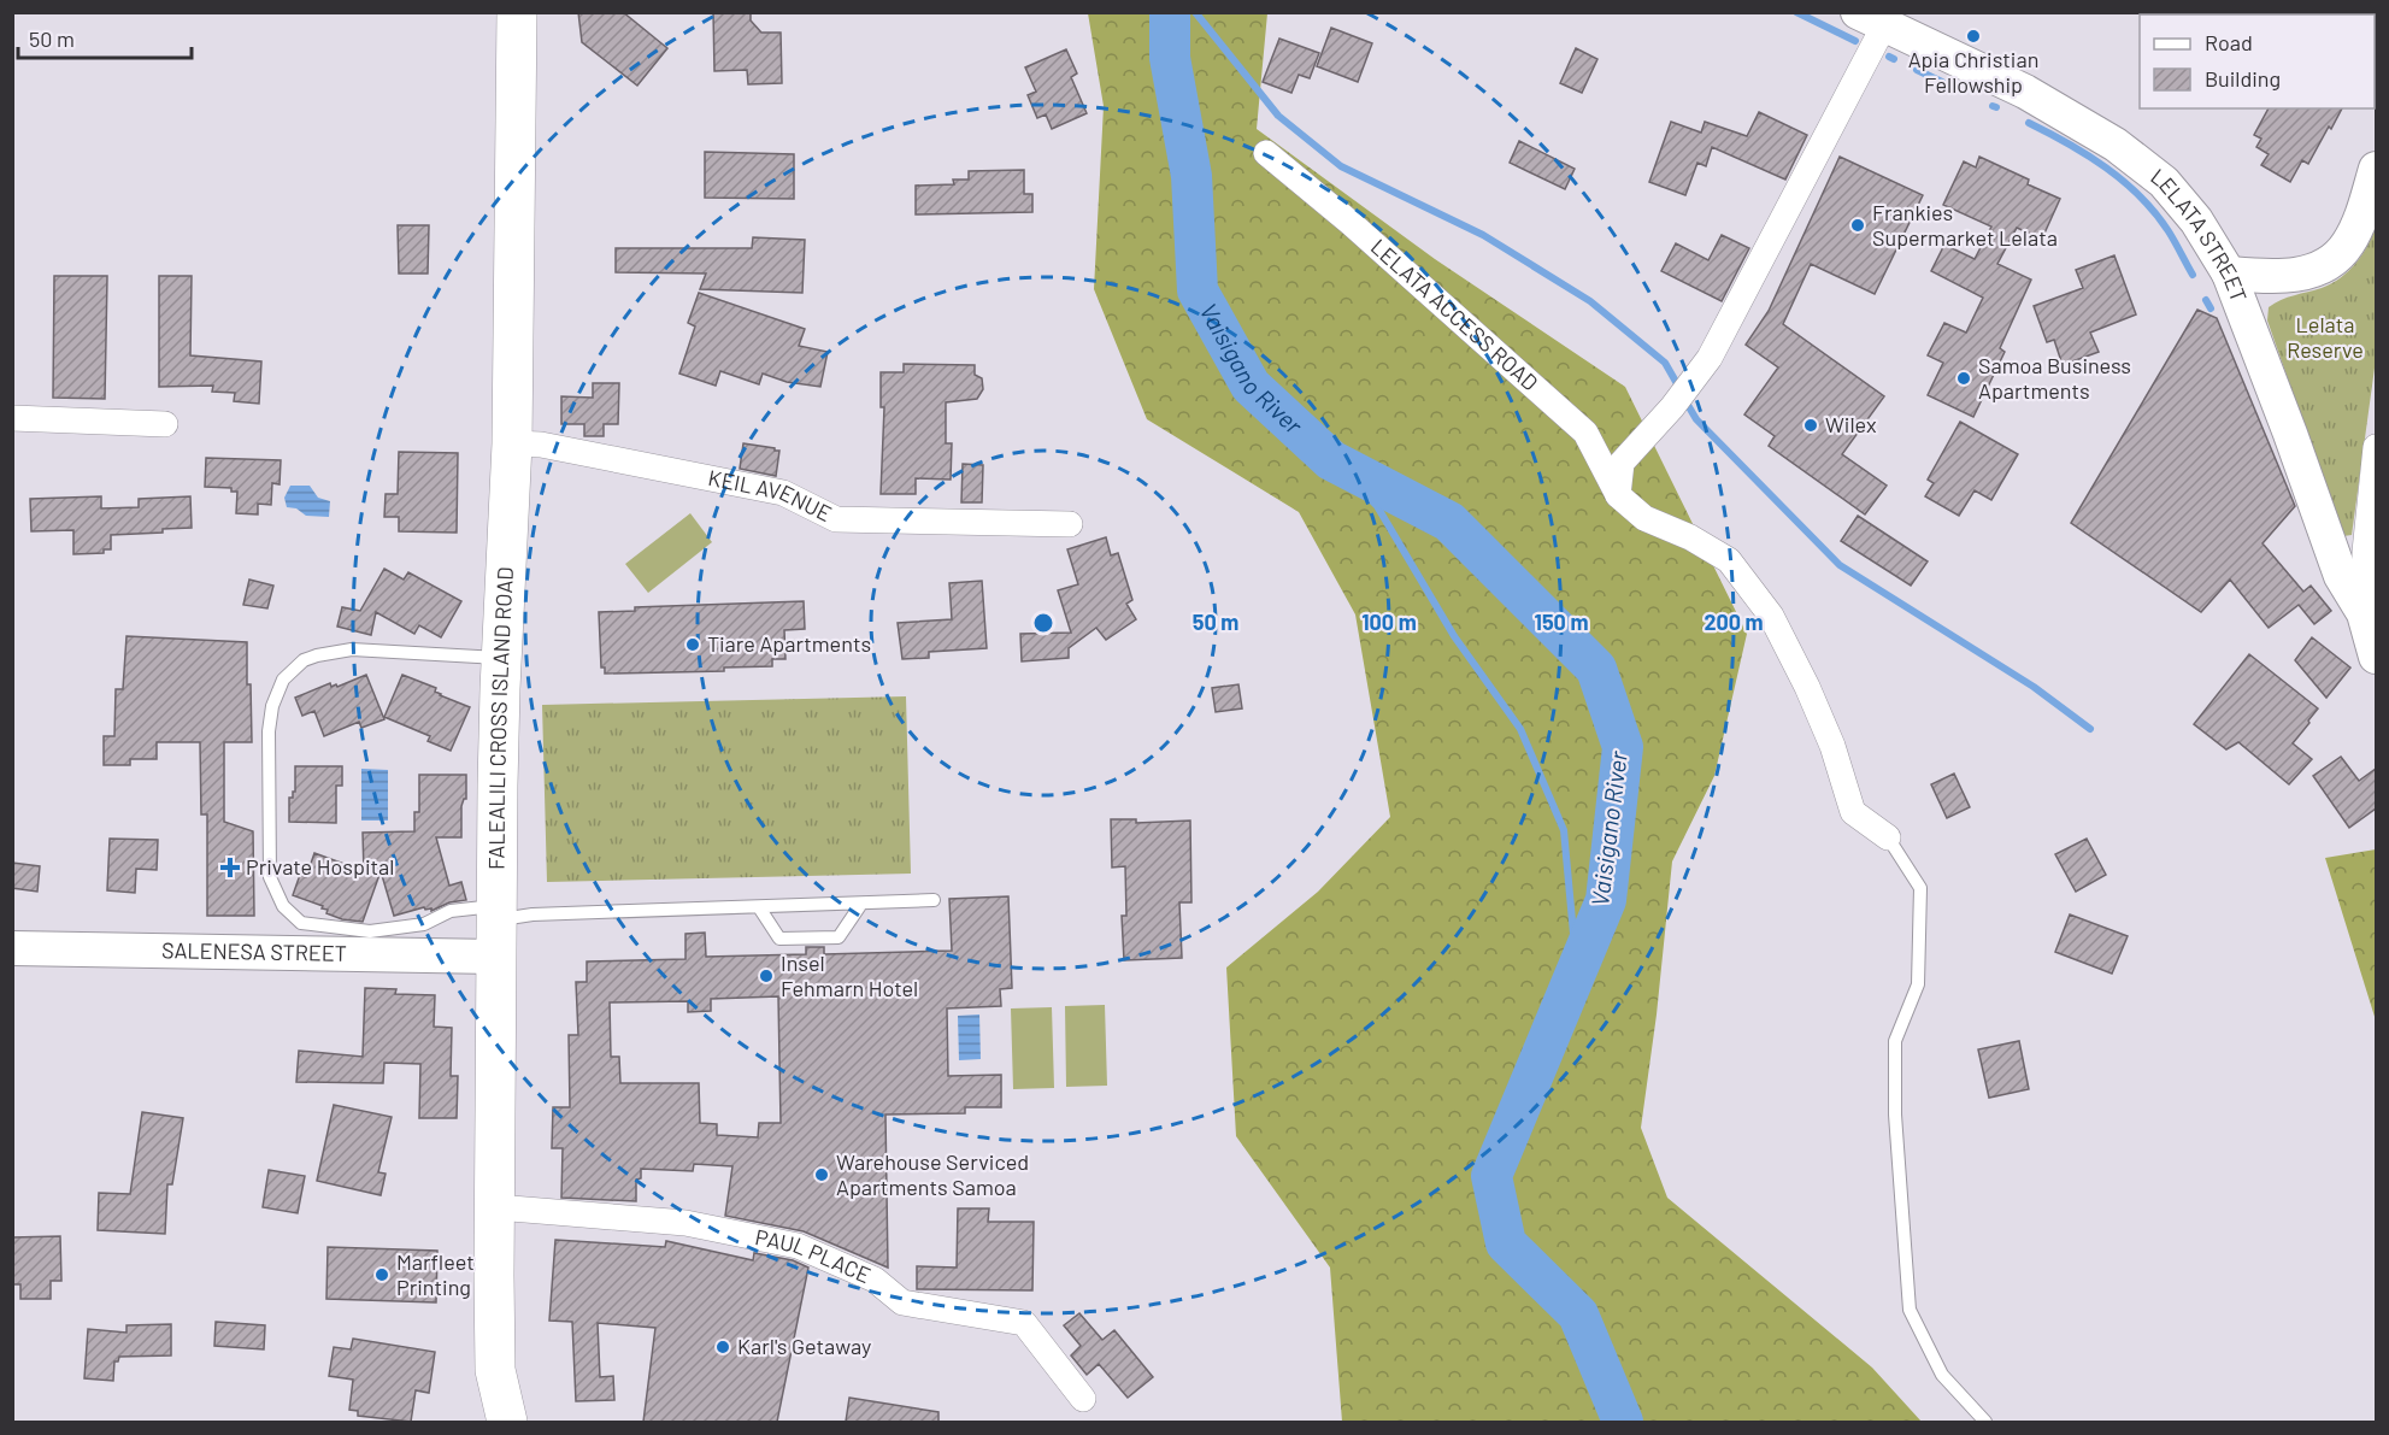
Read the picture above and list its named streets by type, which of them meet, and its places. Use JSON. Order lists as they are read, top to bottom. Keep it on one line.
{"streets":{"main road":["LELATA STREET","FALEALILI CROSS ISLAND ROAD","SALENESA STREET"],"street":["LELATA ACCESS ROAD","KEIL AVENUE","PAUL PLACE"]},"crossings":[["KEIL AVENUE","FALEALILI CROSS ISLAND ROAD"],["FALEALILI CROSS ISLAND ROAD","SALENESA STREET"],["FALEALILI CROSS ISLAND ROAD","PAUL PLACE"]],"water":["Vaisigano River"],"parks":["Lelata Reserve"],"places":{"other":["Apia Christian Fellowship","Frankies Supermarket Lelata","Samoa Business Apartments","Wilex","Tiare Apartments","Insel Fehmarn Hotel","Warehouse Serviced Apartments Samoa","Marfleet Printing","Karl's Getaway"],"health":["Private Hospital"]},"legend":["Road","Building"],"scale_bar":"50 m","rings":["50 m","100 m","150 m","200 m"]}
